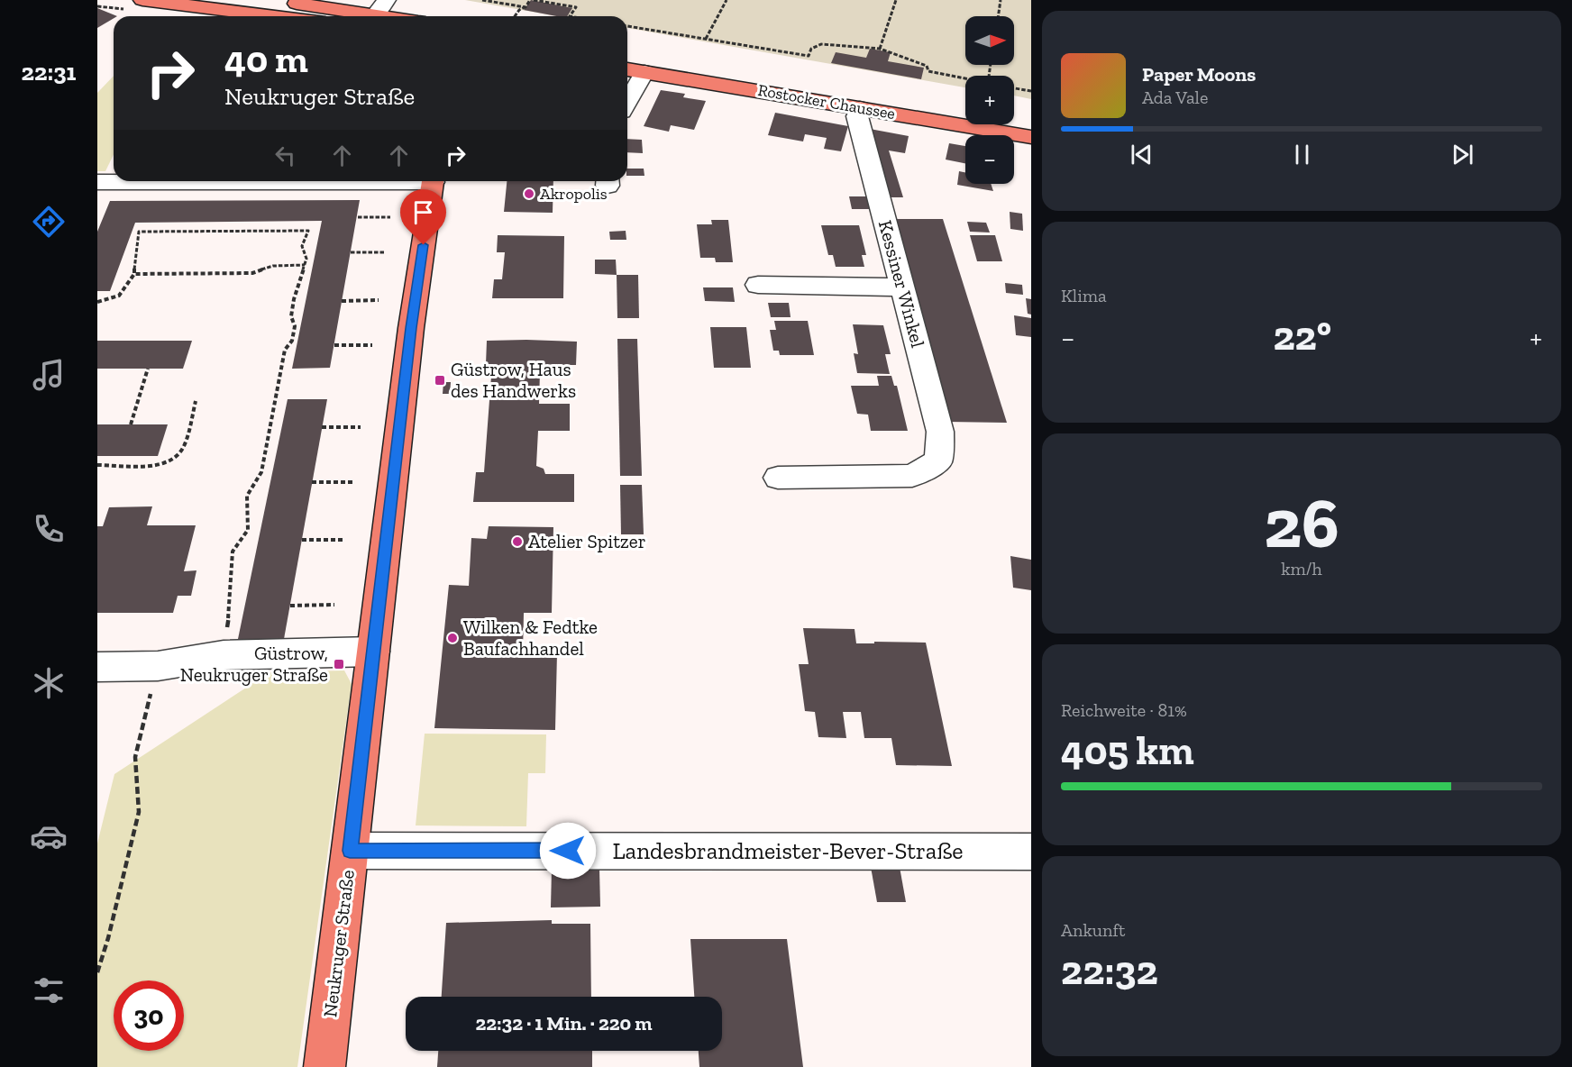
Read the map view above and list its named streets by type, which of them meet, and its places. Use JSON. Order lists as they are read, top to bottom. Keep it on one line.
{"streets":{"main road":["Rostocker Chaussee","Neukruger Straße"],"street":["Kessiner Winkel","Landesbrandmeister-Bever-Straße"]},"crossings":[["Rostocker Chaussee","Kessiner Winkel"],["Landesbrandmeister-Bever-Straße","Neukruger Straße"]],"places":{"other":["Akropolis","Atelier Spitzer","Wilken & Fedtke Baufachhandel"],"transit":["Güstrow, Haus des Handwerks","Güstrow, Neukruger Straße"]},"north":"right","page":{"tabs":"22:31","map_buttons":["+","−"],"turn":["40 m","Neukruger Straße"],"song":["Paper Moons","Ada Vale"],"tile":["Klima",["26","km/h"],["Reichweite · 81%","405 km"],["Ankunft","22:32"]],"heat":["−","22°","+"],"limit":"30","trip":"22:32 · 1 Min. · 220 m"}}
